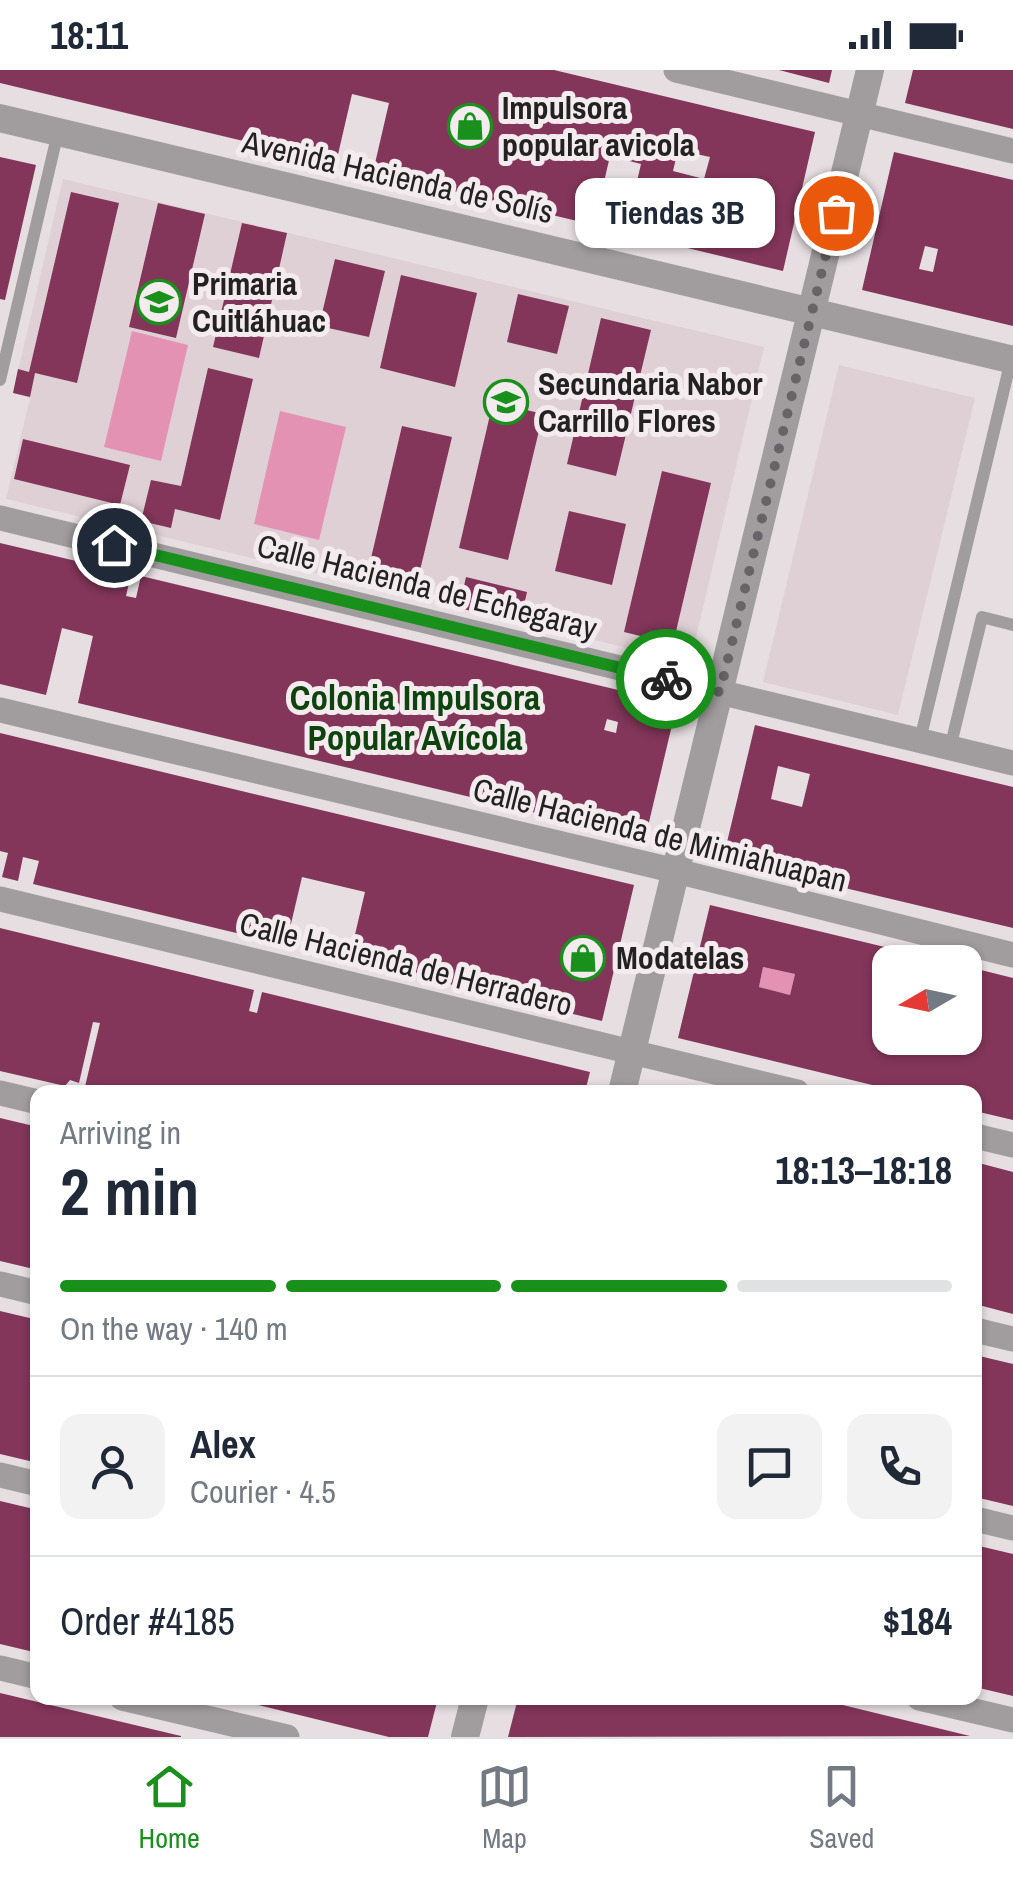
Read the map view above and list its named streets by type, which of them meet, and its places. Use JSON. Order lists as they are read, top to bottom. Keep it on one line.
{"streets":{"street":["Avenida Hacienda de Solís","Calle Hacienda de Echegaray","Calle Hacienda de Mimiahuapan","Calle Hacienda de Herradero"]},"districts":["Colonia Impulsora Popular Avícola"],"places":{"shop":["Impulsora popular avicola","Modatelas"],"other":["Tiendas 3B"],"school or university":["Primaria Cuitláhuac","Secundaria Nabor Carrillo Flores"]},"north":"left","page":{"status":"18:11","bubble":"Tiendas 3B","heading":["2 min","Arriving in","18:13–18:18"],"panel":["Alex","Courier · 4.5","Order #4185","$184"],"bar":"On the way · 140 m","tabs":["Home","Map","Saved"]}}
